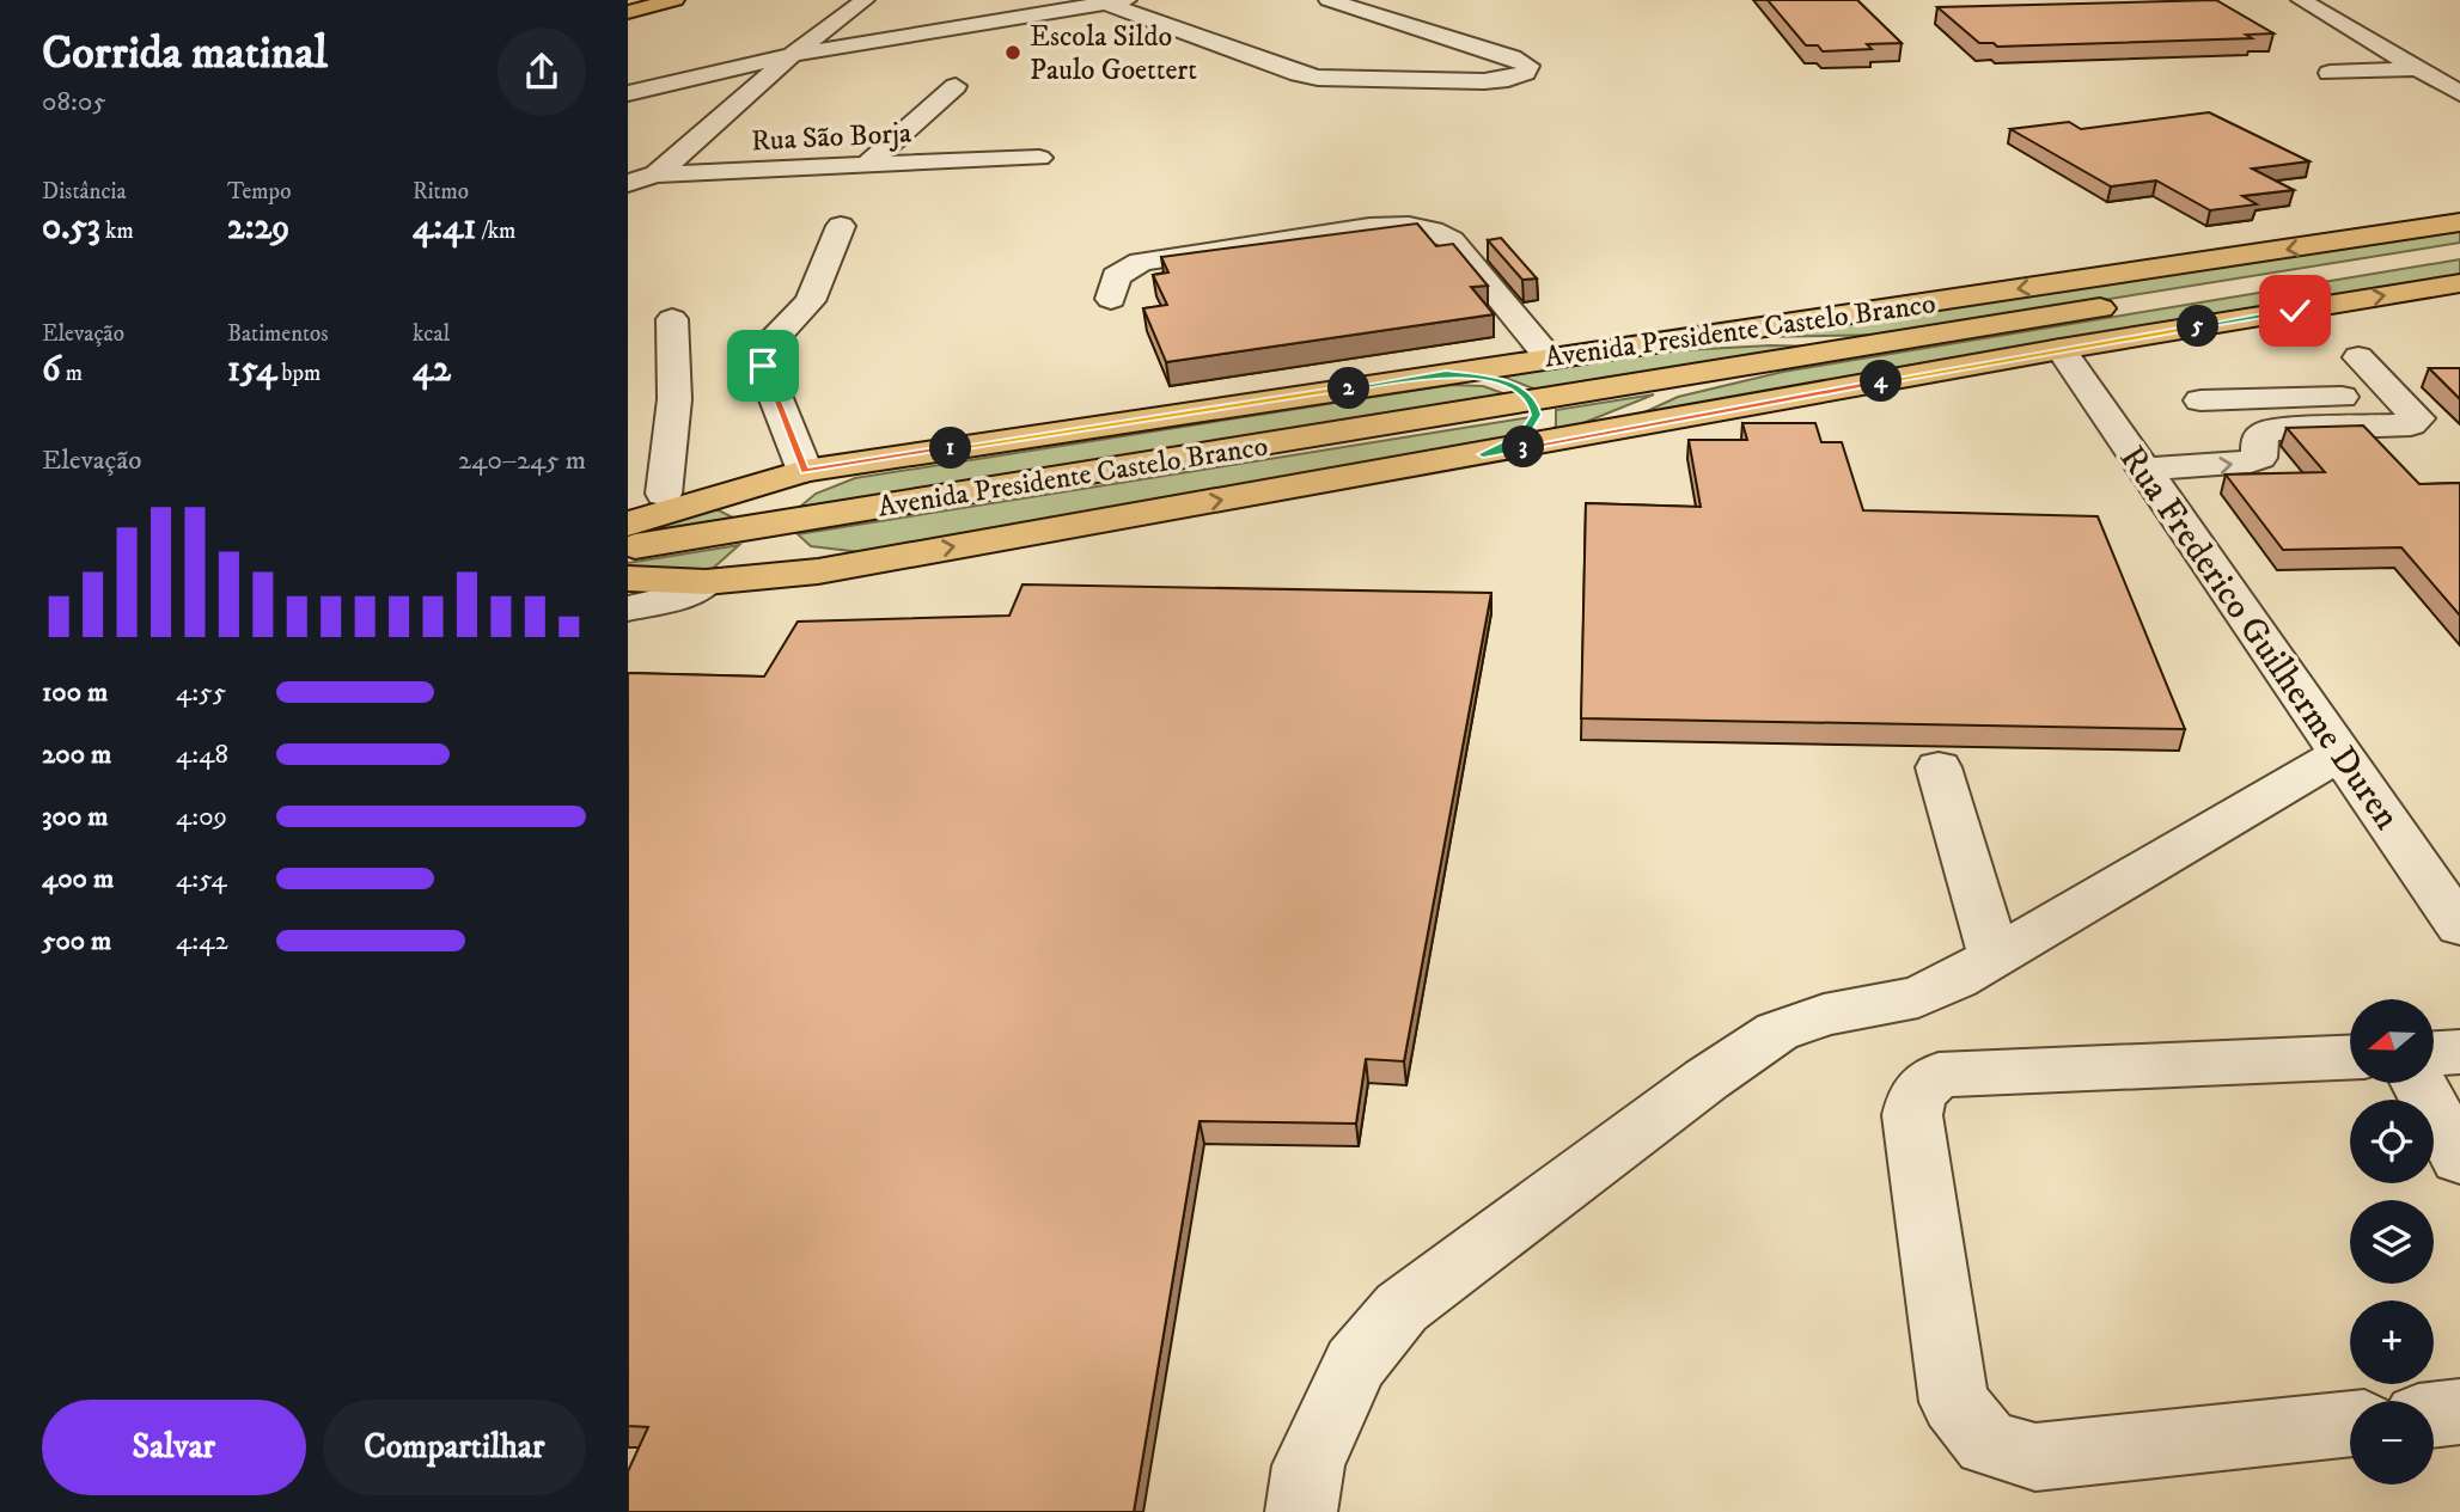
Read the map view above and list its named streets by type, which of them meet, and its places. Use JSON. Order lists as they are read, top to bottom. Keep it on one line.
{"streets":{"main road":["Avenida Presidente Castelo Branco"],"street":["Rua São Borja","Rua Frederico Guilherme Duren"]},"crossings":[["Avenida Presidente Castelo Branco","Rua Frederico Guilherme Duren"]],"places":["Escola Sildo Paulo Goettert"],"north":"left","page":{"heading":["Corrida matinal","08:05"],"stats":[["Distância","0.53 km"],["Tempo","2:29"],["Ritmo","4:41 /km"],["Elevação","6 m"],["Batimentos","154 bpm"],["kcal","42"]],"pins":["5","4","2","3","1"],"chart":["Elevação","240–245 m"],"list":[{"name":"100 m","note":"4:55"},{"name":"200 m","note":"4:48"},{"name":"300 m","note":"4:09"},{"name":"400 m","note":"4:54"},{"name":"500 m","note":"4:42"}],"map_buttons":["+","−"],"buttons":["Salvar","Compartilhar"]}}
